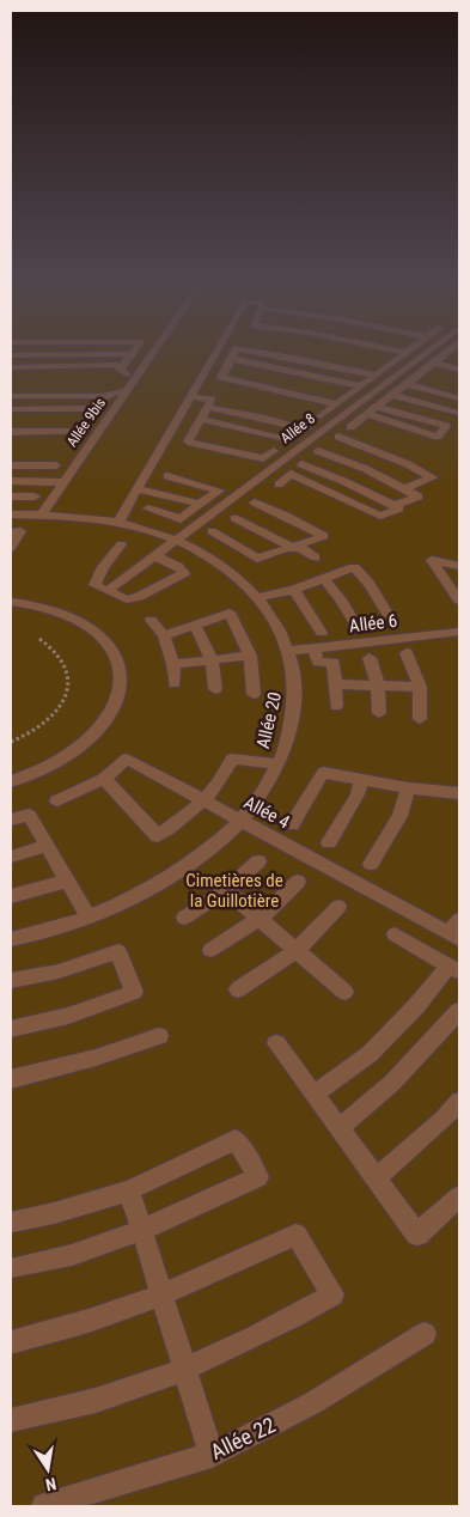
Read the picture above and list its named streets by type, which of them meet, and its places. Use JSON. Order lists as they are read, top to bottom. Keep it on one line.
{"streets":{"lane":["Allée 9bis","Allée 8","Allée 6","Allée 20","Allée 4","Allée 22"]},"crossings":[["Allée 9bis","Allée 20"],["Allée 8","Allée 20"],["Allée 6","Allée 20"],["Allée 20","Allée 4"]],"parks":["Cimetières de la Guillotière"],"north":"bottom"}
